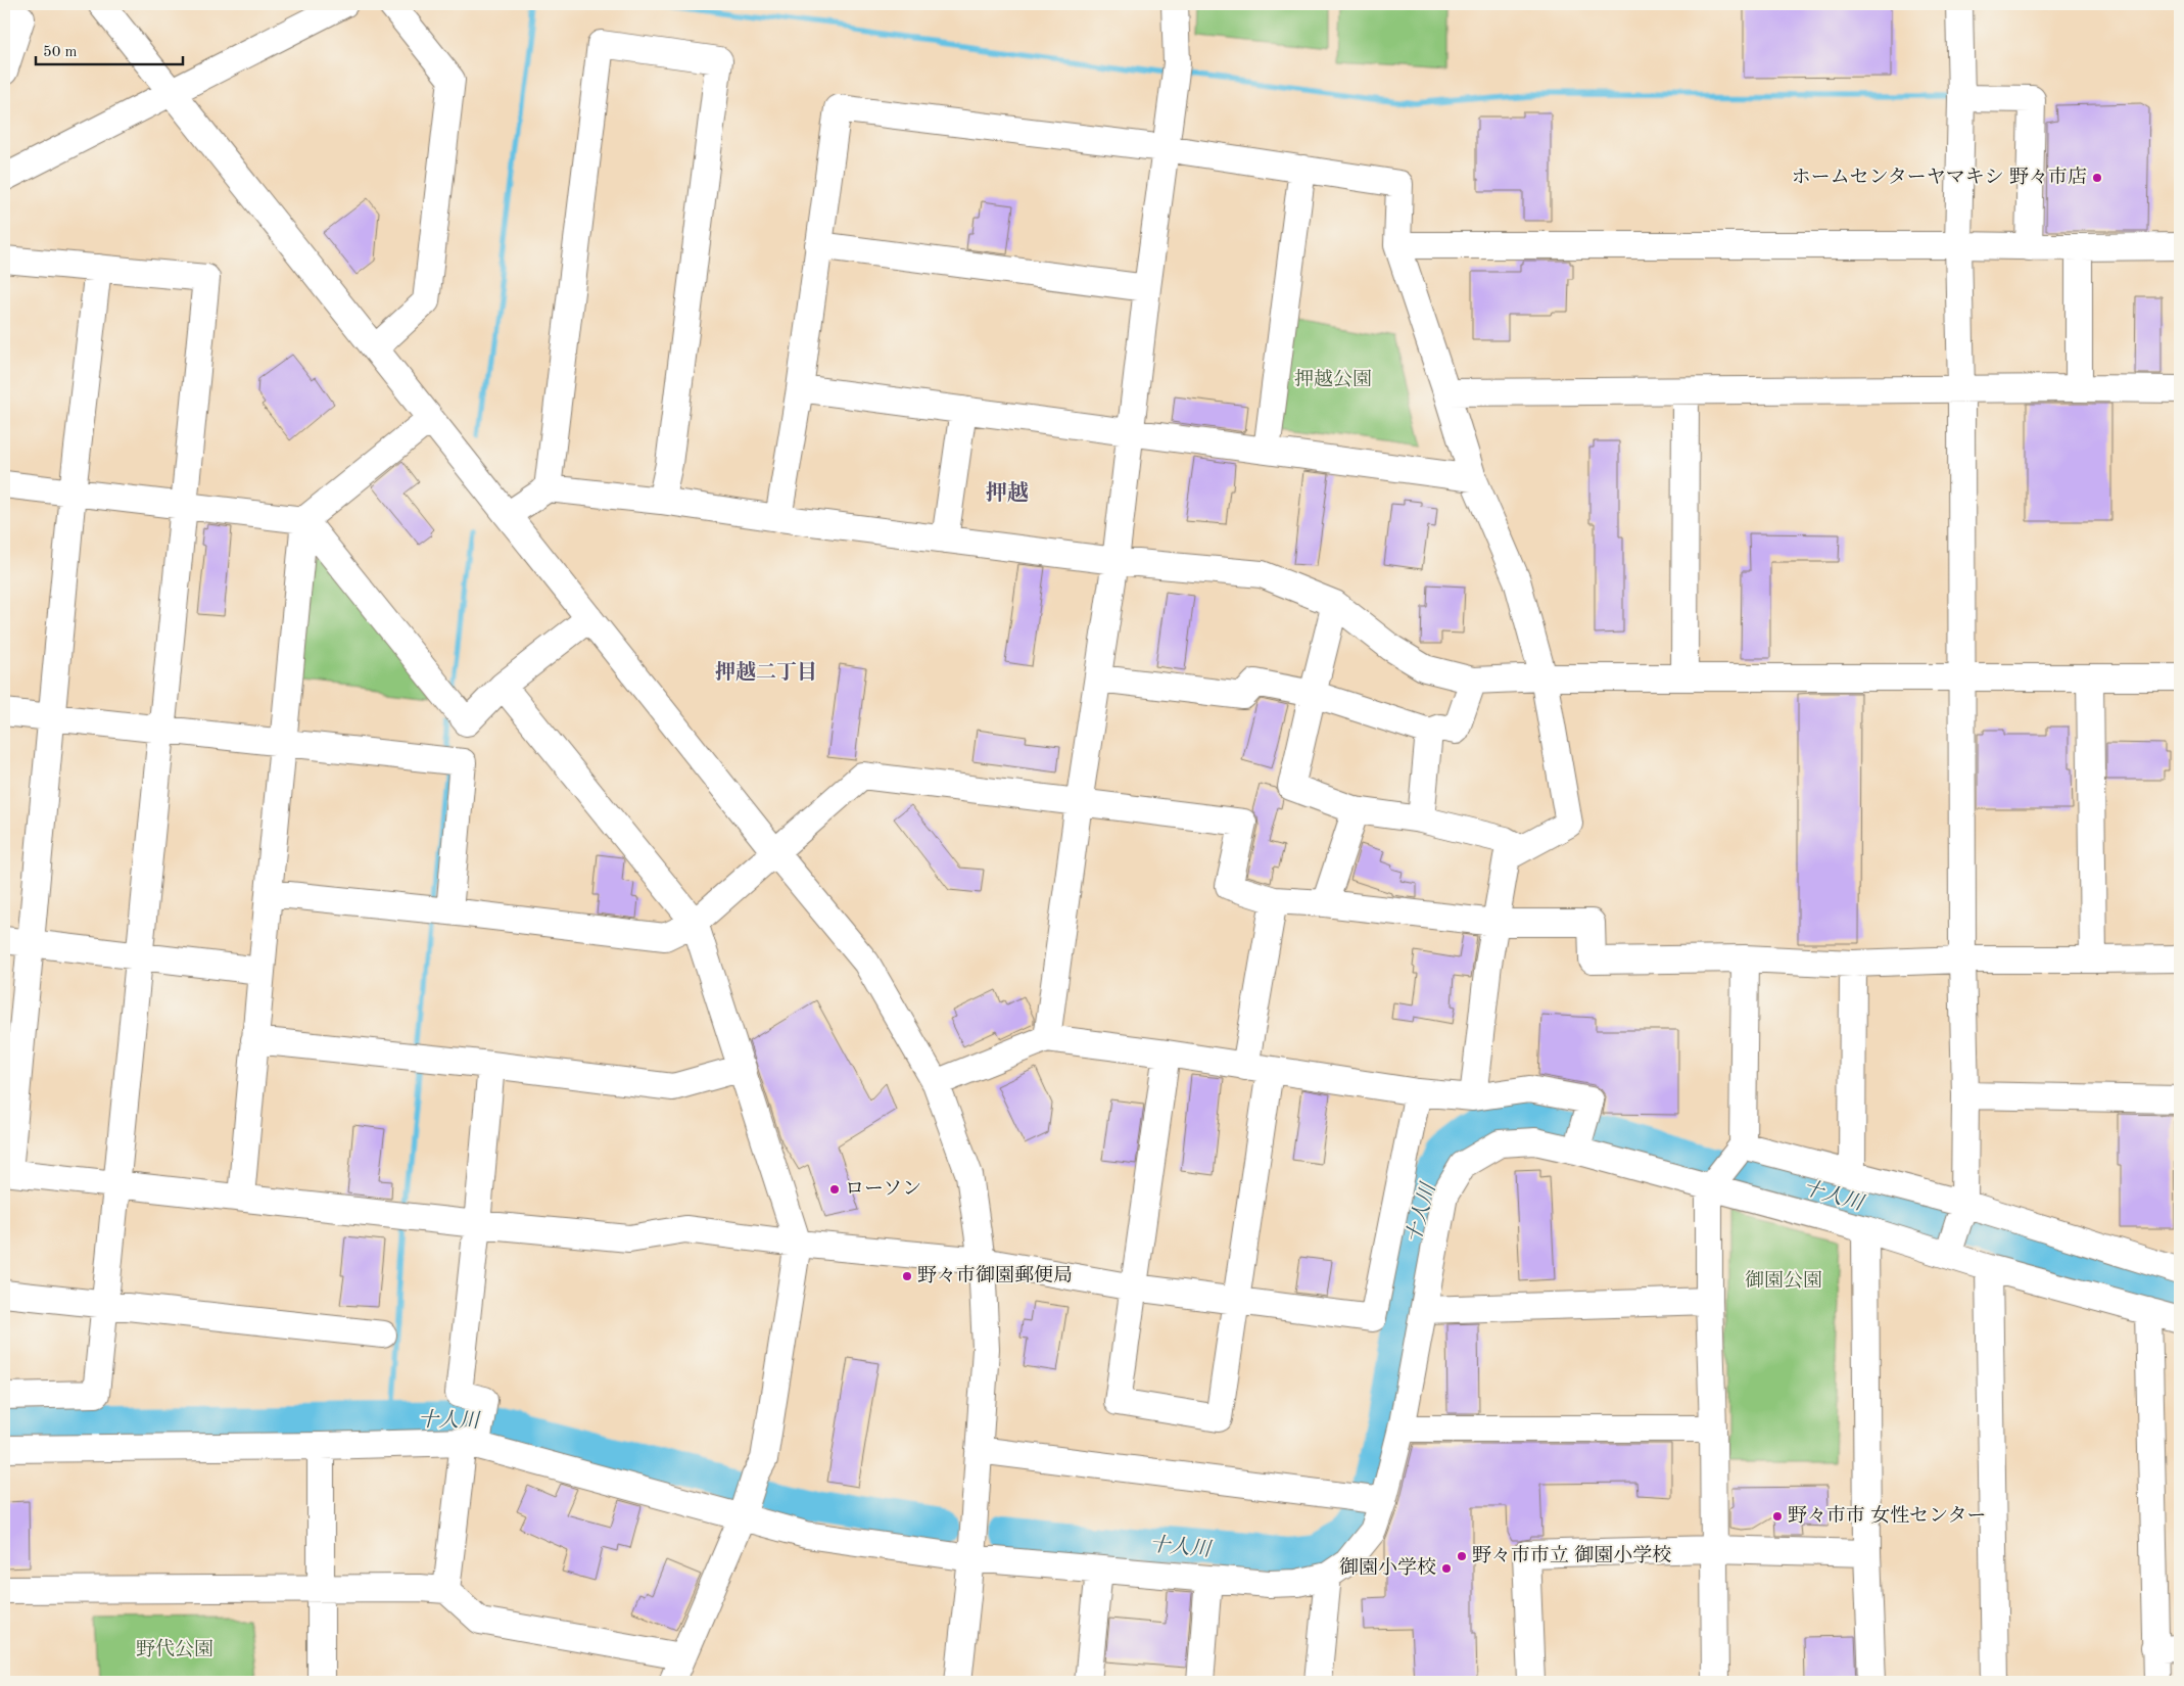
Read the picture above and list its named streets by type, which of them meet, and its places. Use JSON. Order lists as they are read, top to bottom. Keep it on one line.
{"districts":["押越","押越二丁目"],"water":["十人川"],"parks":["押越公園","御園公園","野代公園"],"places":["ホームセンターヤマキシ 野々市店","ローソン","野々市御園郵便局","野々市市 女性センター","野々市市立 御園小学校","御園小学校"],"scale_bar":"50 m"}
